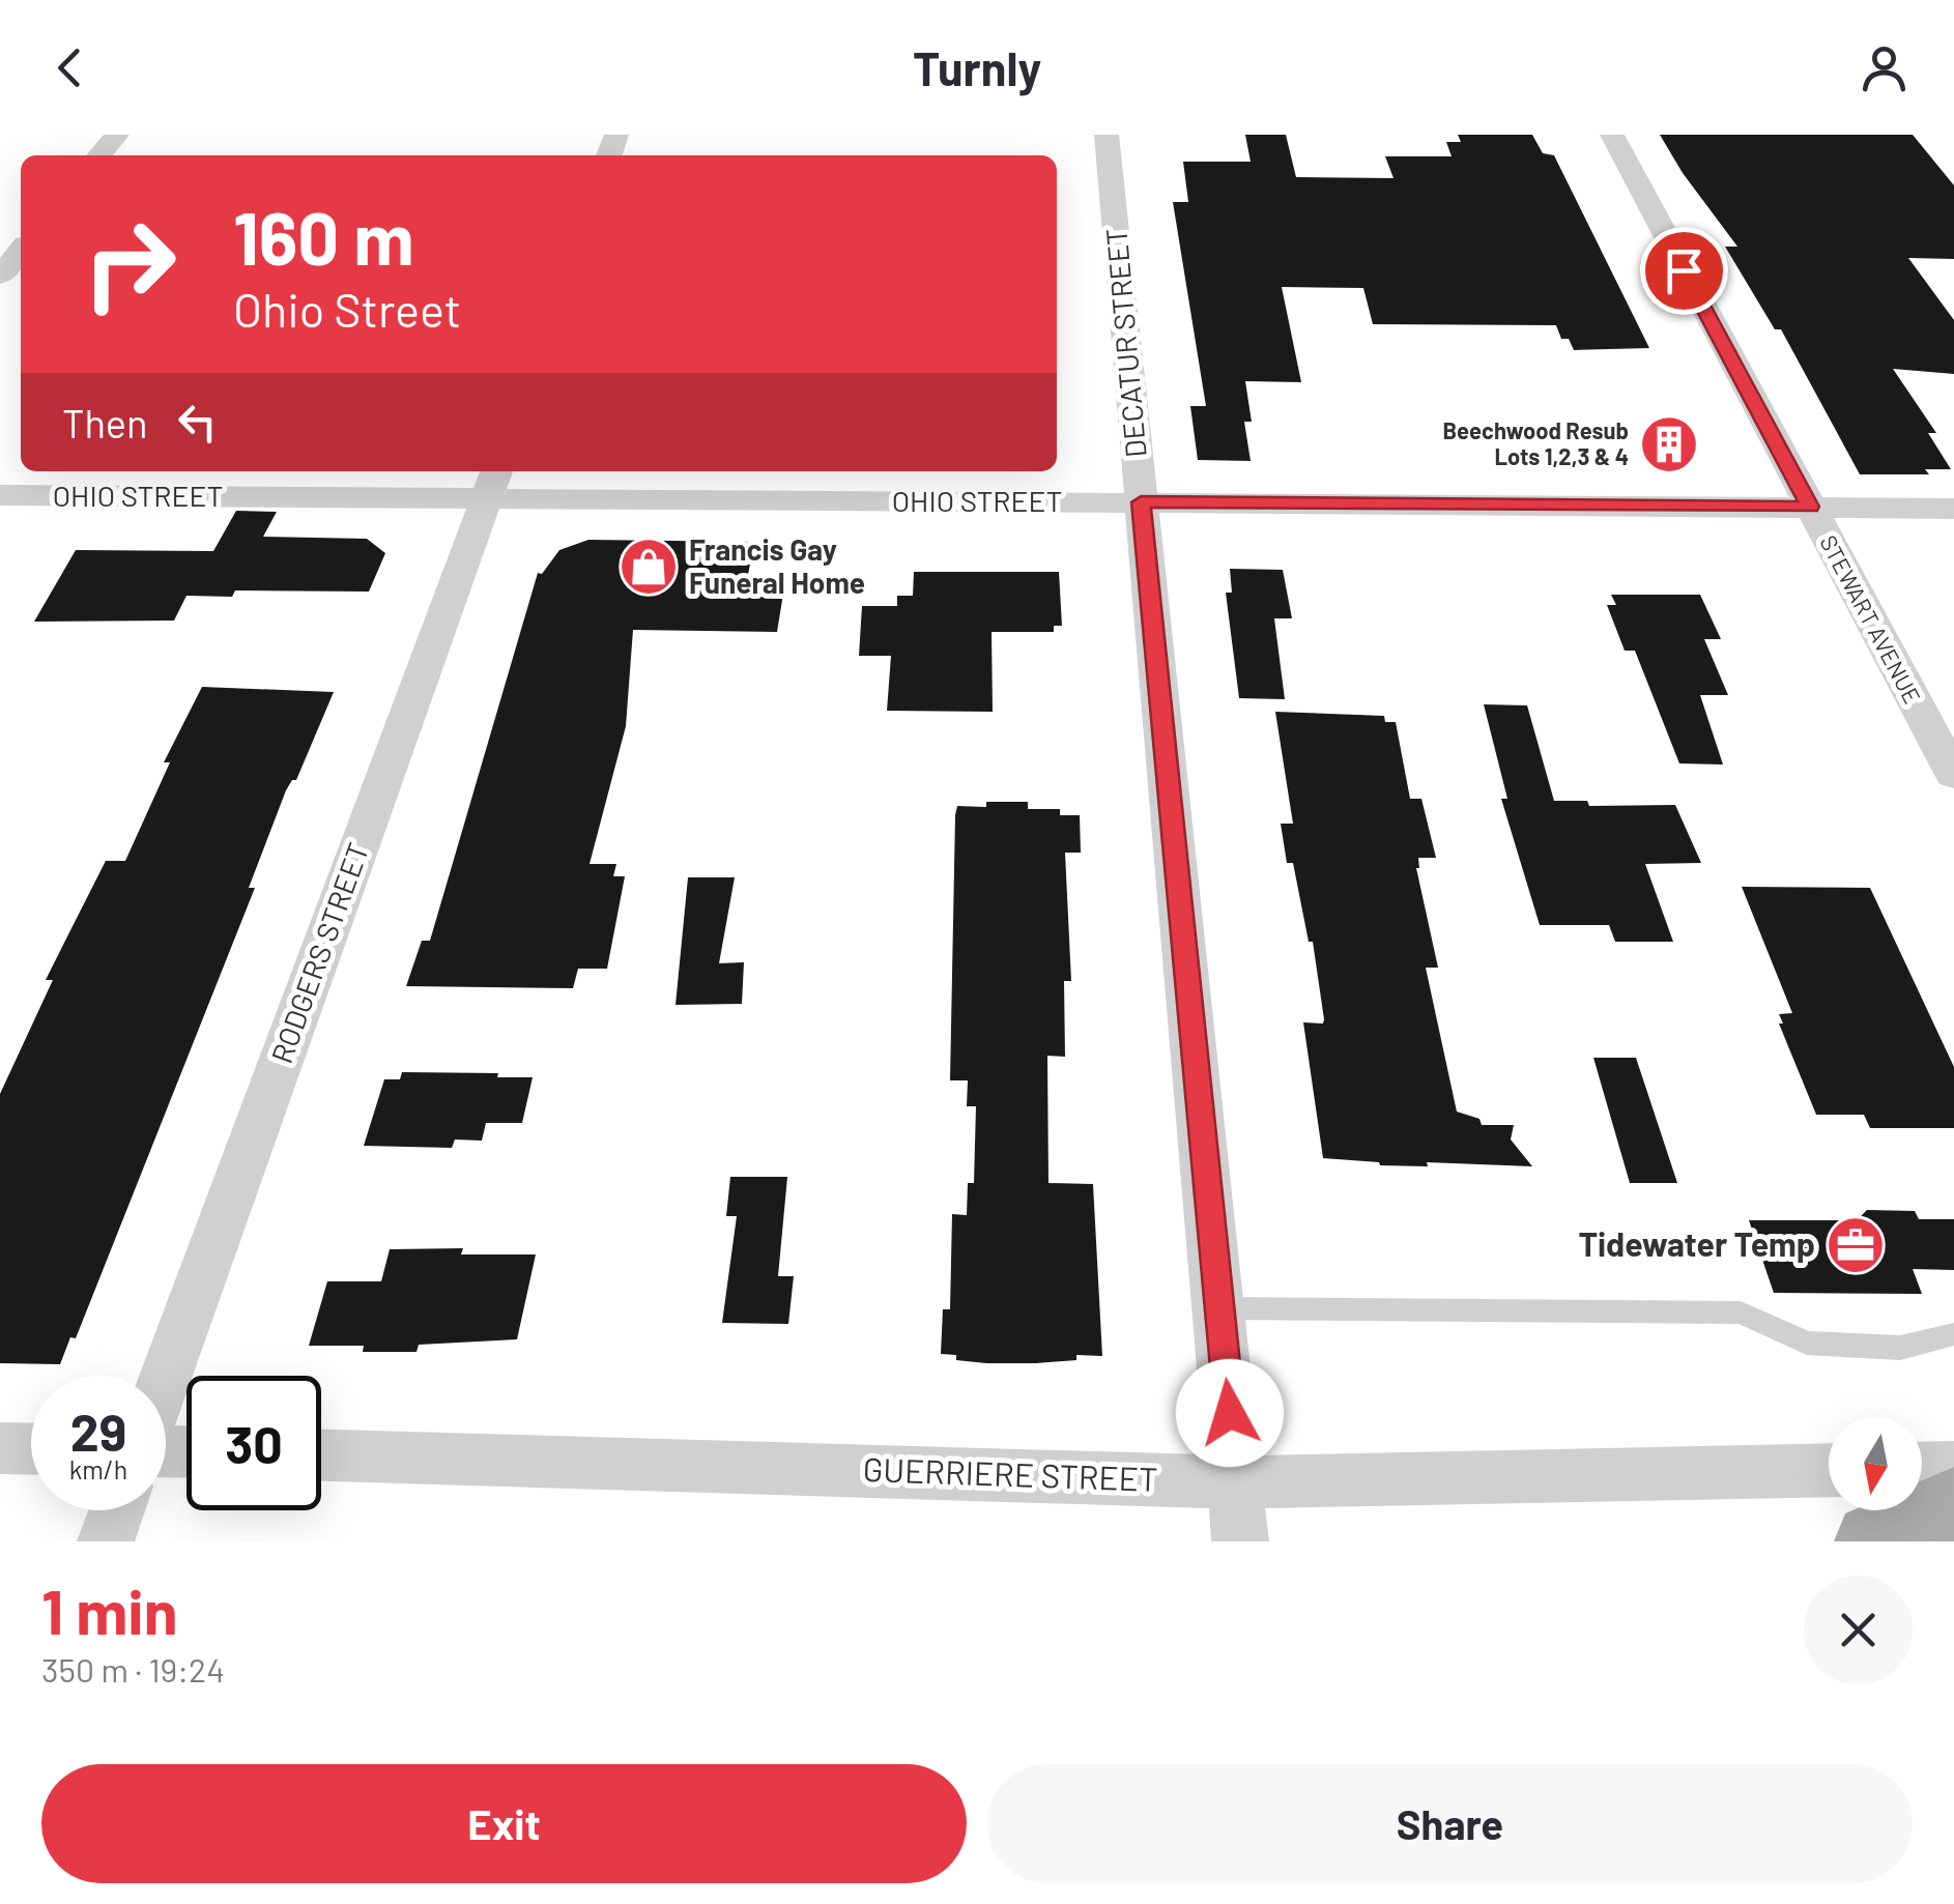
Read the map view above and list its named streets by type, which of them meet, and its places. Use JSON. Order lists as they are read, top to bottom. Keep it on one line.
{"streets":{"street":["DECATUR STREET","OHIO STREET","STEWART AVENUE","RODGERS STREET","GUERRIERE STREET"]},"crossings":[["DECATUR STREET","OHIO STREET"],["DECATUR STREET","GUERRIERE STREET"],["OHIO STREET","STEWART AVENUE"],["OHIO STREET","RODGERS STREET"]],"places":{"building":["Beechwood Resub Lots 1,2,3 & 4"],"shop":["Francis Gay Funeral Home"],"office":["Tidewater Temp"]},"north":"bottom","page":{"header":"Turnly","turn":["160 m","Ohio Street"],"then":"Then","speed":"29 km/h","limit":"30","heading":["1 min","350 m · 19:24"],"buttons":["Exit","Share"]}}
